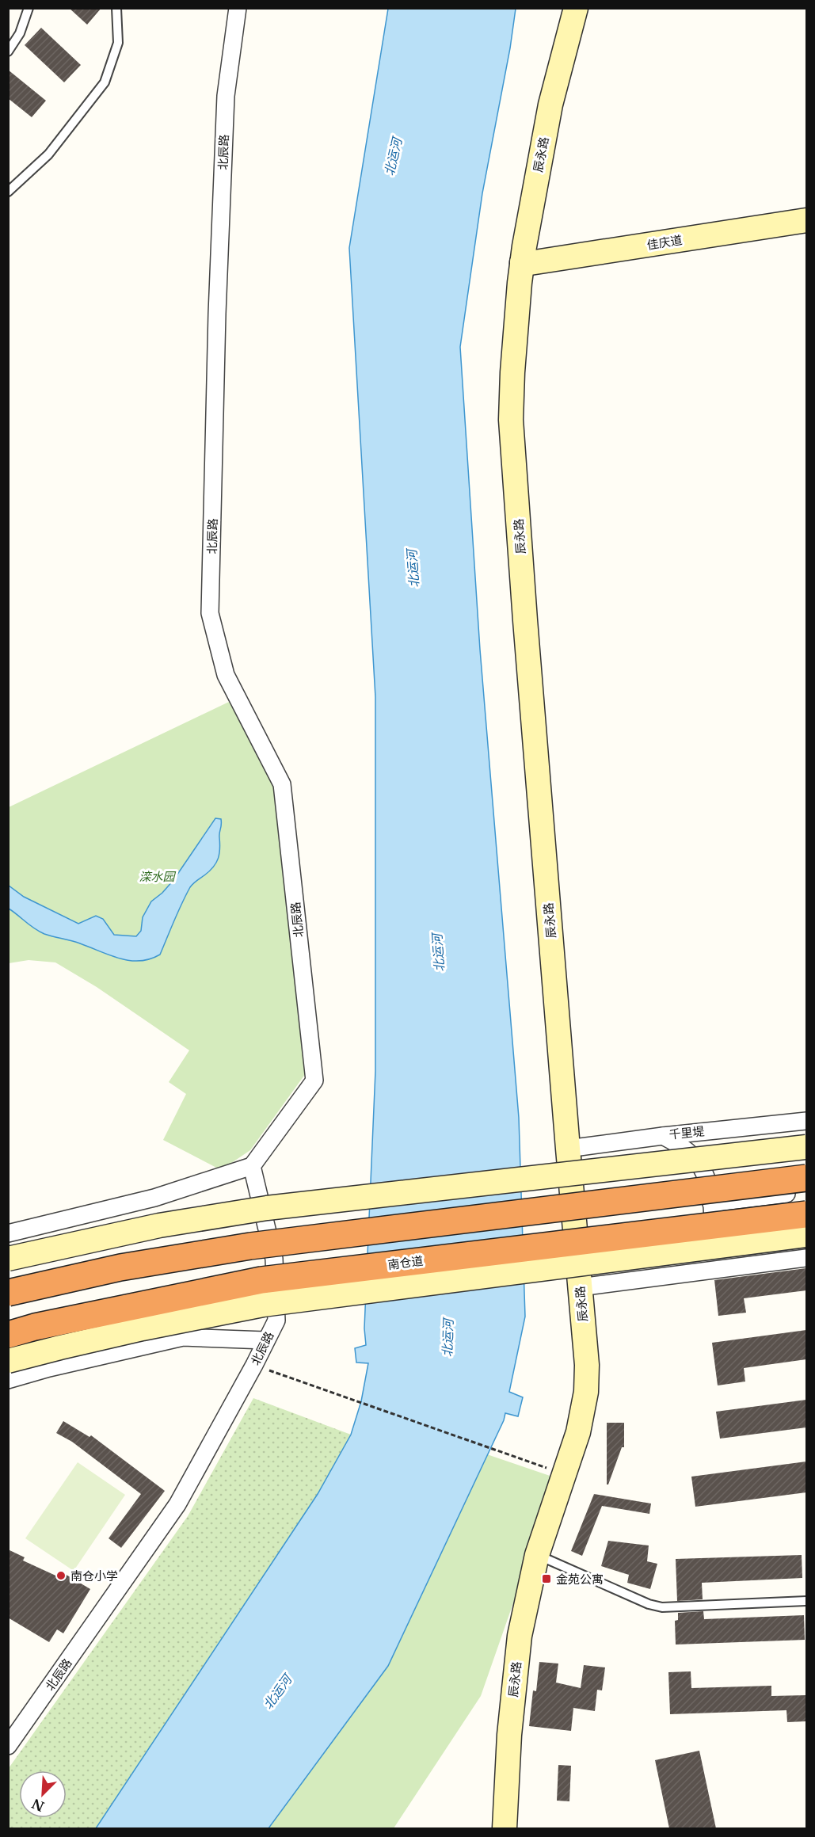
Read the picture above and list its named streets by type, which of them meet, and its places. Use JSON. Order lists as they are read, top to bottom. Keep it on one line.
{"streets":{"highway":["南仓道"],"main road":["辰永路","佳庆道"],"street":["北辰路","千里堤"]},"crossings":[["辰永路","佳庆道"],["辰永路","千里堤"]],"water":["北运河"],"parks":["滦水园"],"places":{"other":["南仓小学"],"transit":["金苑公寓"]},"north":"bottom left"}
